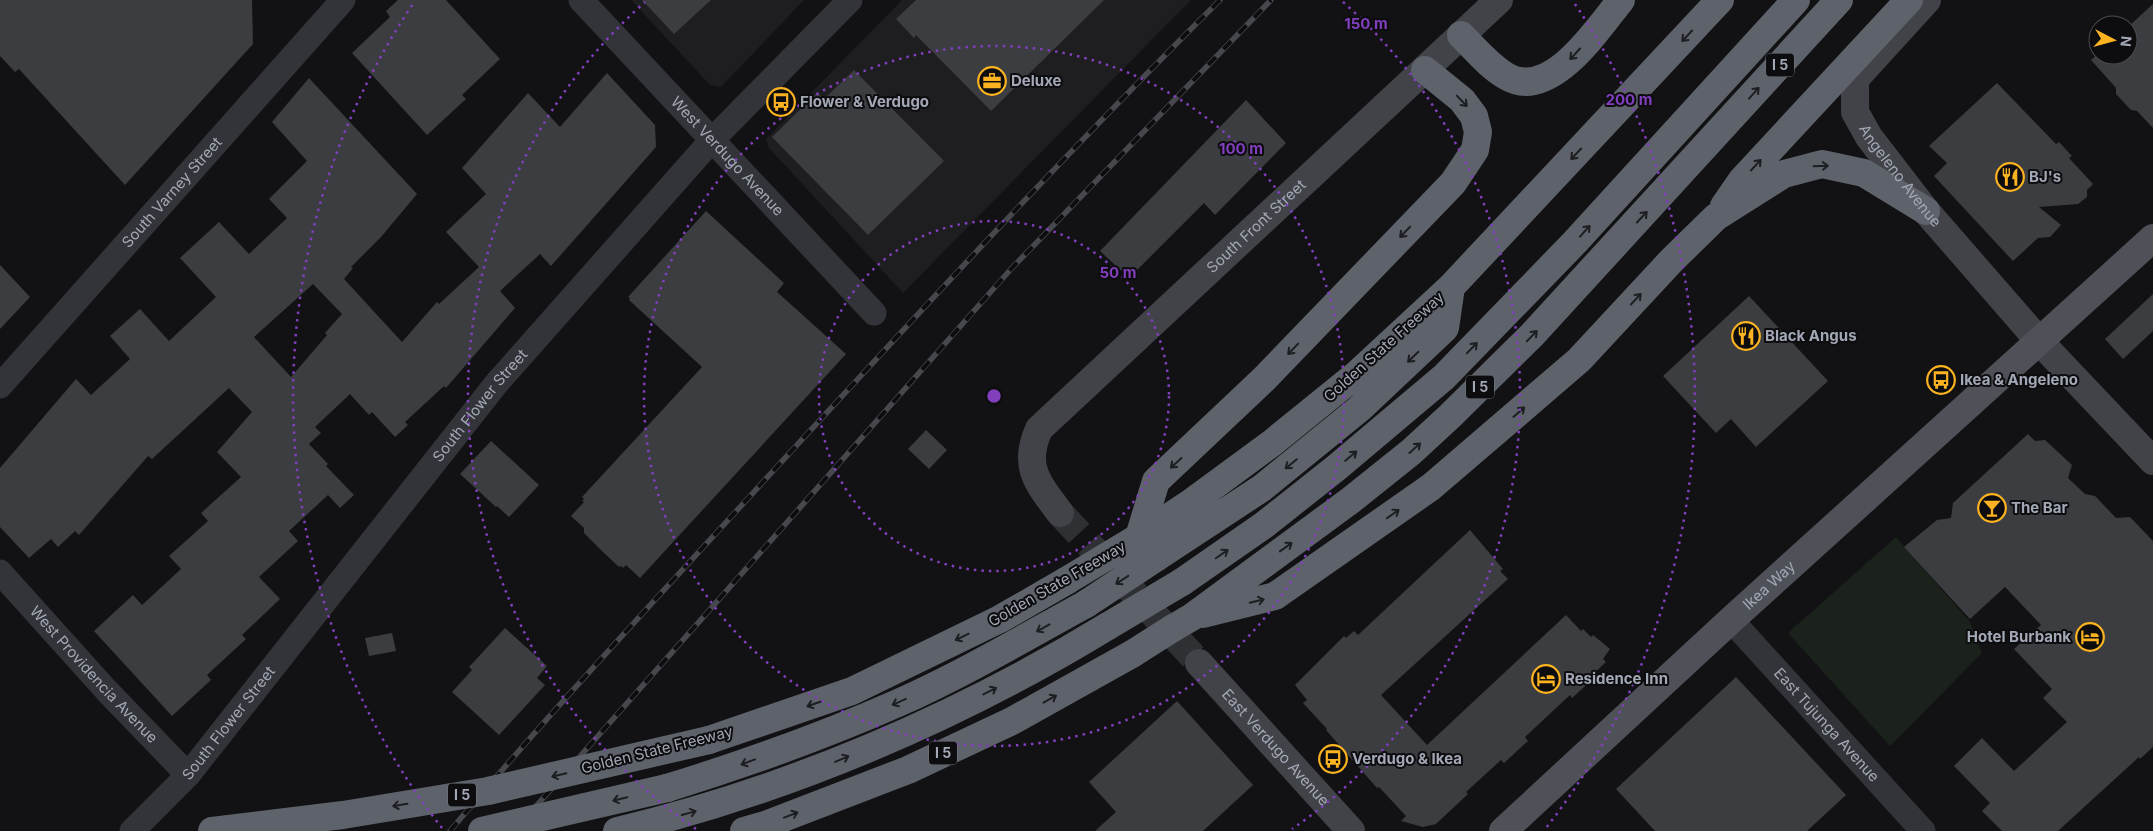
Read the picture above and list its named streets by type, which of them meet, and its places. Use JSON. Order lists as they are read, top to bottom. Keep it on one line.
{"streets":{"highway":["I 5","Golden State Freeway"],"main road":["Angeleno Avenue","South Front Street","Ikea Way","East Verdugo Avenue"],"street":["West Verdugo Avenue","South Varney Street","South Flower Street","West Providencia Avenue","East Tujunga Avenue"]},"crossings":[["West Verdugo Avenue","South Flower Street"],["Angeleno Avenue","Ikea Way"],["South Flower Street","West Providencia Avenue"],["Ikea Way","East Tujunga Avenue"]],"places":{"office":["Deluxe"],"bus stop":["Flower & Verdugo","Ikea & Angeleno","Verdugo & Ikea"],"restaurant":["BJ's","Black Angus"],"bar":["The Bar"],"hotel":["Hotel Burbank","Residence Inn"]},"north":"right","rings":["150 m","200 m","100 m","50 m"]}
